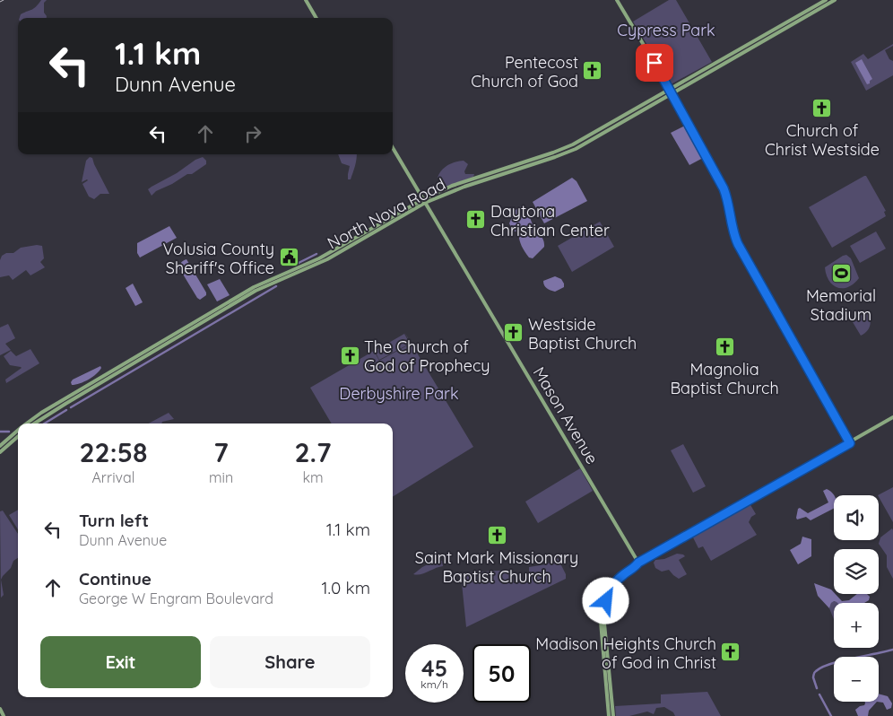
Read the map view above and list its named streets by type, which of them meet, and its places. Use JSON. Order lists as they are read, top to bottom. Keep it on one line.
{"streets":{"main road":["North Nova Road","Mason Avenue"]},"crossings":[["North Nova Road","Mason Avenue"]],"parks":["Cypress Park","Derbyshire Park"],"places":{"church":["Pentecost Church of God","Church of Christ Westside","Daytona Christian Center","Westside Baptist Church","Magnolia Baptist Church","The Church of God of Prophecy","Saint Mark Missionary Baptist Church","Madison Heights Church of God in Christ"],"public building":["Volusia County Sheriff's Office"],"sports":["Memorial Stadium"]},"page":{"turn":["1.1 km","Dunn Avenue"],"eta":["22:58","Arrival","7","min","2.7","km"],"map_buttons":["+","−"],"list":[{"name":"Turn left","note":"Dunn Avenue","value":"1.1 km"},{"name":"Continue","note":"George W Engram Boulevard","value":"1.0 km"}],"buttons":["Exit","Share"],"speed":"45 km/h","limit":"50"}}
